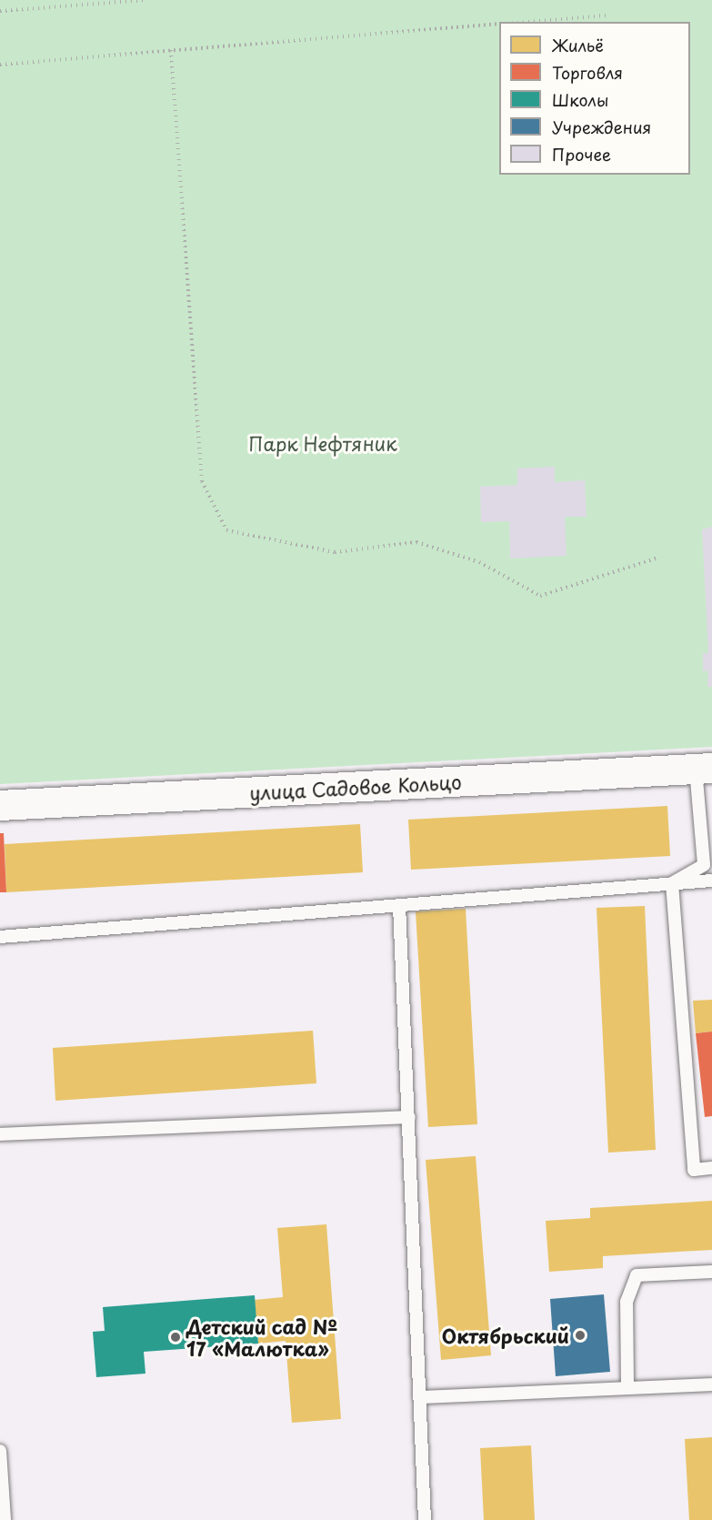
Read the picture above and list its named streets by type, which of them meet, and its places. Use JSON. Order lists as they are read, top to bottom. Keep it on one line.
{"streets":{"main road":["улица Садовое Кольцо"]},"parks":["Парк Нефтяник"],"places":["Октябрьский","Детский сад № 17 «Малютка»"],"legend":["Жильё","Торговля","Школы","Учреждения","Прочее"]}
